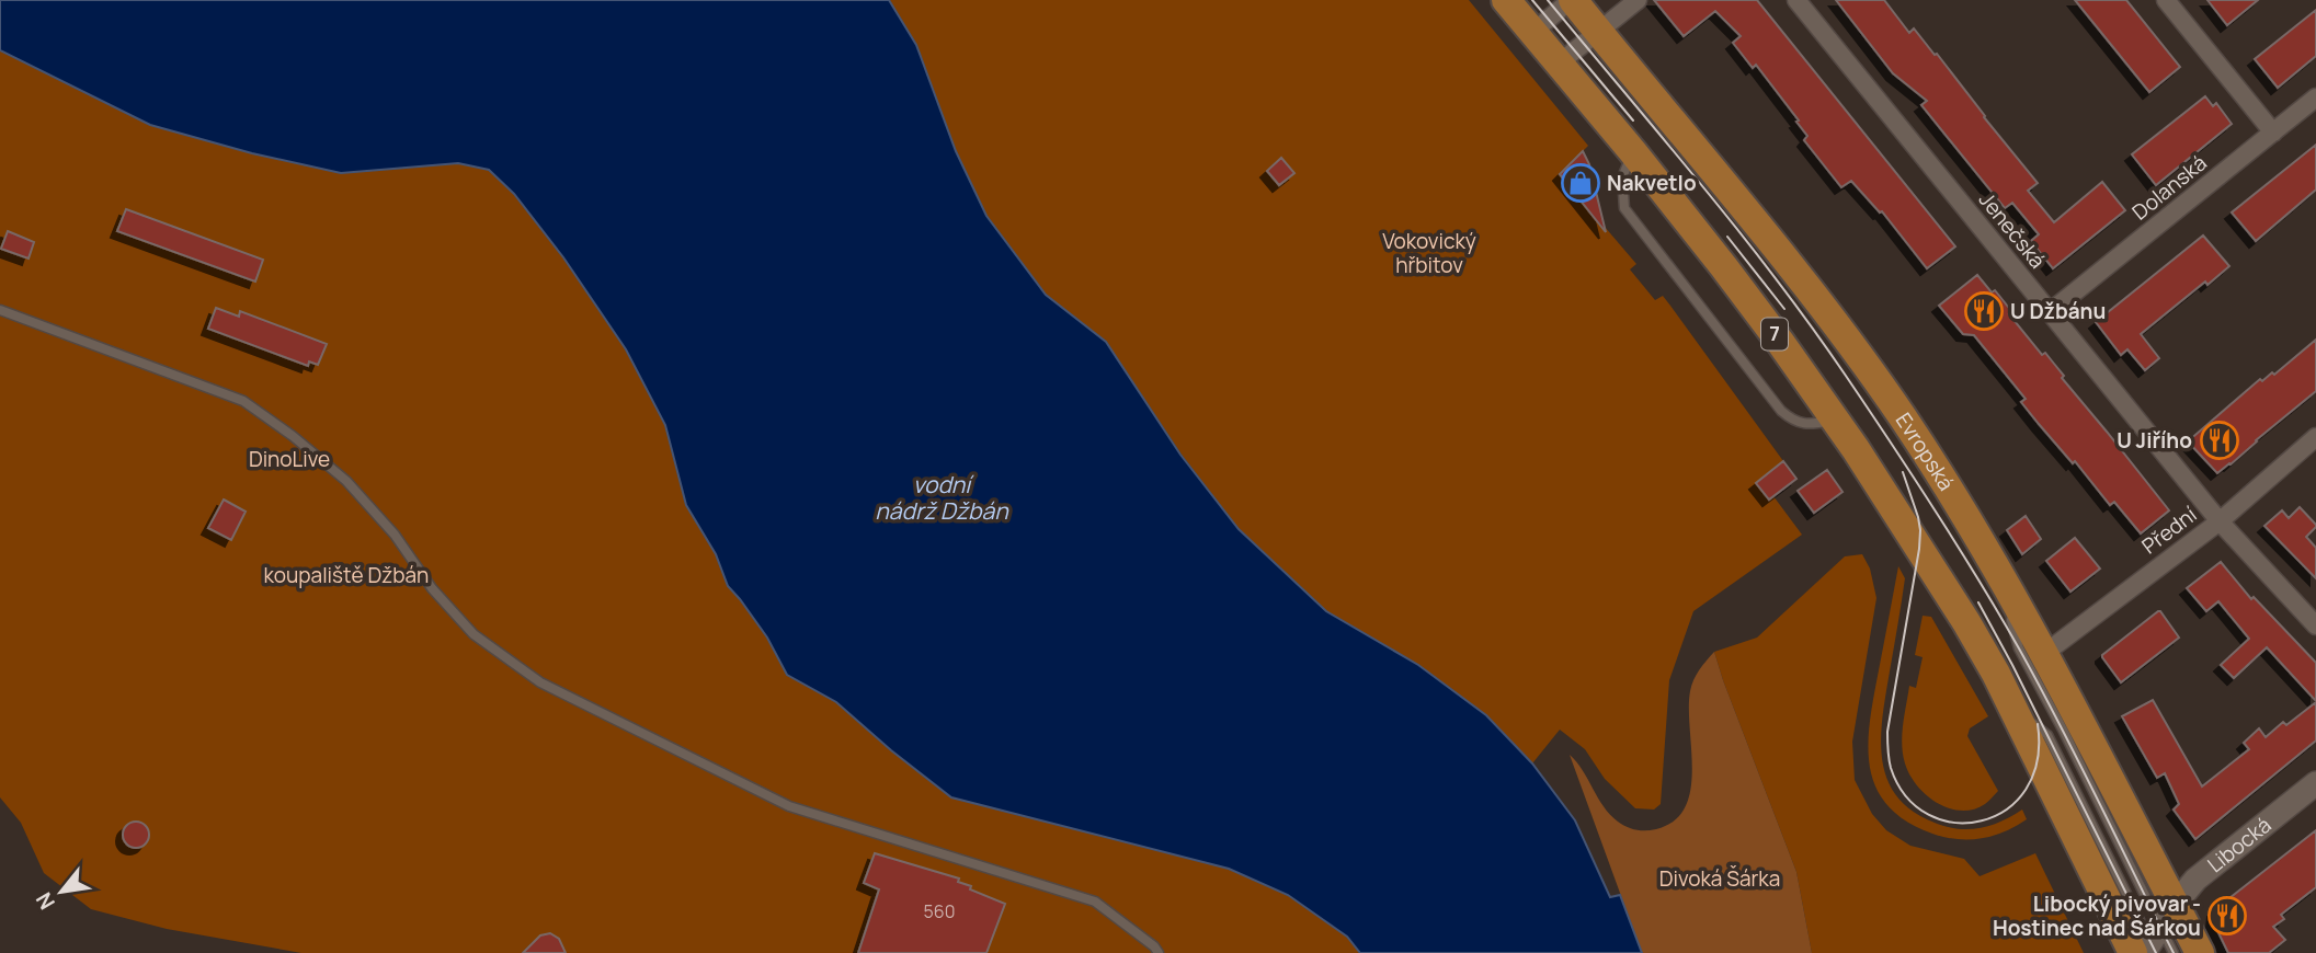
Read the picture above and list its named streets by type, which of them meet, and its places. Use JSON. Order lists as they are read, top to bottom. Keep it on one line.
{"streets":{"main road":["7","Evropská"],"street":["Dolanská","Jenečská","Přední","Libocká"]},"crossings":[["Dolanská","Jenečská"],["Jenečská","Přední"],["Evropská","Přední"],["Evropská","Libocká"]],"water":["vodní nádrž Džbán"],"parks":["Vokovický hřbitov","DinoLive","koupaliště Džbán","Divoká Šárka"],"places":{"shop":["Nakvetlo"],"restaurant":["U Džbánu","U Jiřího","Libocký pivovar - Hostinec nad Šárkou"]},"house_numbers":["560"],"north":"bottom left"}
